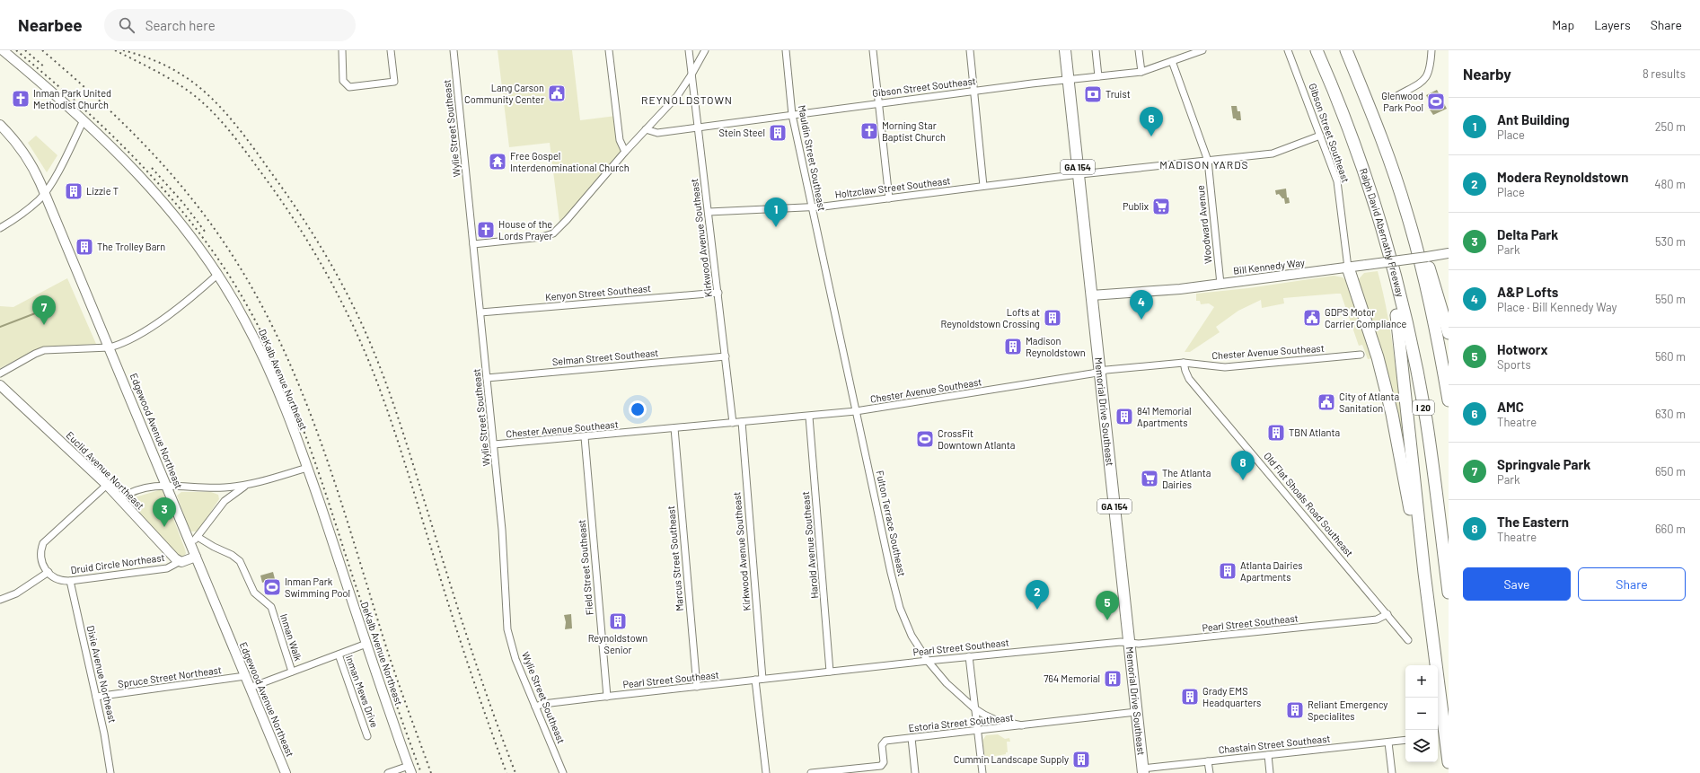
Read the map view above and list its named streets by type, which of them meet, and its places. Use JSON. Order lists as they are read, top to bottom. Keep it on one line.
{"streets":{"highway":["Ralph David Abernathy Freeway","I 20"],"main road":["GA 154","Bill Kennedy Way","DeKalb Avenue Northeast","Memorial Drive Southeast","Edgewood Avenue Northeast","Euclid Avenue Northeast"],"street":["Gibson Street Southeast","Wylie Street Southeast","Mauldin Street Southeast","Holtzclaw Street Southeast","Woodward Avenue","Kirkwood Avenue Southeast","Kenyon Street Southeast","Chester Avenue Southeast","Selman Street Southeast","Old Flat Shoals Road Southeast","Fulton Terrace Southeast","Harold Avenue Southeast","Marcus Street Southeast","Druid Circle Northeast","Field Street Southeast","Pearl Street Southeast","Inman Walk","Dixie Avenue Northeast","Spruce Street Northeast","Inman Mews Drive","Estoria Street Southeast","Chastain Street Southeast"]},"crossings":[["Gibson Street Southeast","Mauldin Street Southeast"],["Gibson Street Southeast","Holtzclaw Street Southeast"],["Gibson Street Southeast","Woodward Avenue"],["Gibson Street Southeast","Kirkwood Avenue Southeast"],["Gibson Street Southeast","Bill Kennedy Way"],["Gibson Street Southeast","Memorial Drive Southeast"],["Wylie Street Southeast","Kenyon Street Southeast"],["Wylie Street Southeast","Chester Avenue Southeast"],["Wylie Street Southeast","Selman Street Southeast"],["Wylie Street Southeast","Pearl Street Southeast"],["Mauldin Street Southeast","Holtzclaw Street Southeast"],["Mauldin Street Southeast","Fulton Terrace Southeast"],["Holtzclaw Street Southeast","Woodward Avenue"],["Holtzclaw Street Southeast","Kirkwood Avenue Southeast"],["Holtzclaw Street Southeast","Memorial Drive Southeast"],["Woodward Avenue","Bill Kennedy Way"],["Kirkwood Avenue Southeast","Kenyon Street Southeast"],["Kirkwood Avenue Southeast","Chester Avenue Southeast"],["Kirkwood Avenue Southeast","Selman Street Southeast"],["Kirkwood Avenue Southeast","Pearl Street Southeast"],["Bill Kennedy Way","Memorial Drive Southeast"],["Chester Avenue Southeast","Memorial Drive Southeast"],["Chester Avenue Southeast","Old Flat Shoals Road Southeast"],["Chester Avenue Southeast","Fulton Terrace Southeast"],["Chester Avenue Southeast","Harold Avenue Southeast"],["Chester Avenue Southeast","Marcus Street Southeast"],["Chester Avenue Southeast","Field Street Southeast"],["Memorial Drive Southeast","Pearl Street Southeast"],["Memorial Drive Southeast","Estoria Street Southeast"],["Memorial Drive Southeast","Chastain Street Southeast"],["Edgewood Avenue Northeast","Spruce Street Northeast"],["Euclid Avenue Northeast","Druid Circle Northeast"],["Old Flat Shoals Road Southeast","Pearl Street Southeast"],["Fulton Terrace Southeast","Pearl Street Southeast"],["Fulton Terrace Southeast","Estoria Street Southeast"],["Harold Avenue Southeast","Pearl Street Southeast"],["Marcus Street Southeast","Pearl Street Southeast"],["Druid Circle Northeast","Dixie Avenue Northeast"],["Field Street Southeast","Pearl Street Southeast"],["Dixie Avenue Northeast","Spruce Street Northeast"]],"districts":["REYNOLDSTOWN","MADISON YARDS"],"places":{"public building":["Lang Carson Community Center","GDPS Motor Carrier Compliance","City of Atlanta Sanitation"],"bank":["Truist"],"church":["Inman Park United Methodist Church","Morning Star Baptist Church","House of the Lords Prayer"],"sports":["Glenwood Park Pool","CrossFit Downtown Atlanta","Inman Park Swimming Pool"],"building":["Stein Steel","Lizzie T","The Trolley Barn","Lofts at Reynoldstown Crossing","Madison Reynoldstown","841 Memorial Apartments","TBN Atlanta","Atlanta Dairies Apartments","Reynoldstown Senior","764 Memorial","Grady EMS Headquarters","Reliant Emergency Specialites","Cummin Landscape Supply"],"temple":["Free Gospel Interdenominational Church"],"supermarket":["Publix","The Atlanta Dairies"]},"page":{"header":"Nearbee","search":"Search here","nav":["Map","Layers","Share"],"heading":["Nearby","8 results"],"list":[{"mark":"1","name":"Ant Building","note":"Place","value":"250 m"},{"mark":"2","name":"Modera Reynoldstown","note":"Place","value":"480 m"},{"mark":"3","name":"Delta Park","note":"Park","value":"530 m"},{"mark":"4","name":"A&P Lofts","note":"Place · Bill Kennedy Way","value":"550 m"},{"mark":"5","name":"Hotworx","note":"Sports","value":"560 m"},{"mark":"6","name":"AMC","note":"Theatre","value":"630 m"},{"mark":"7","name":"Springvale Park","note":"Park","value":"650 m"},{"mark":"8","name":"The Eastern","note":"Theatre","value":"660 m"}],"pins":["6","1","4","7","8","3","2","5"],"buttons":["Save","Share"],"map_buttons":["+","−"]}}
